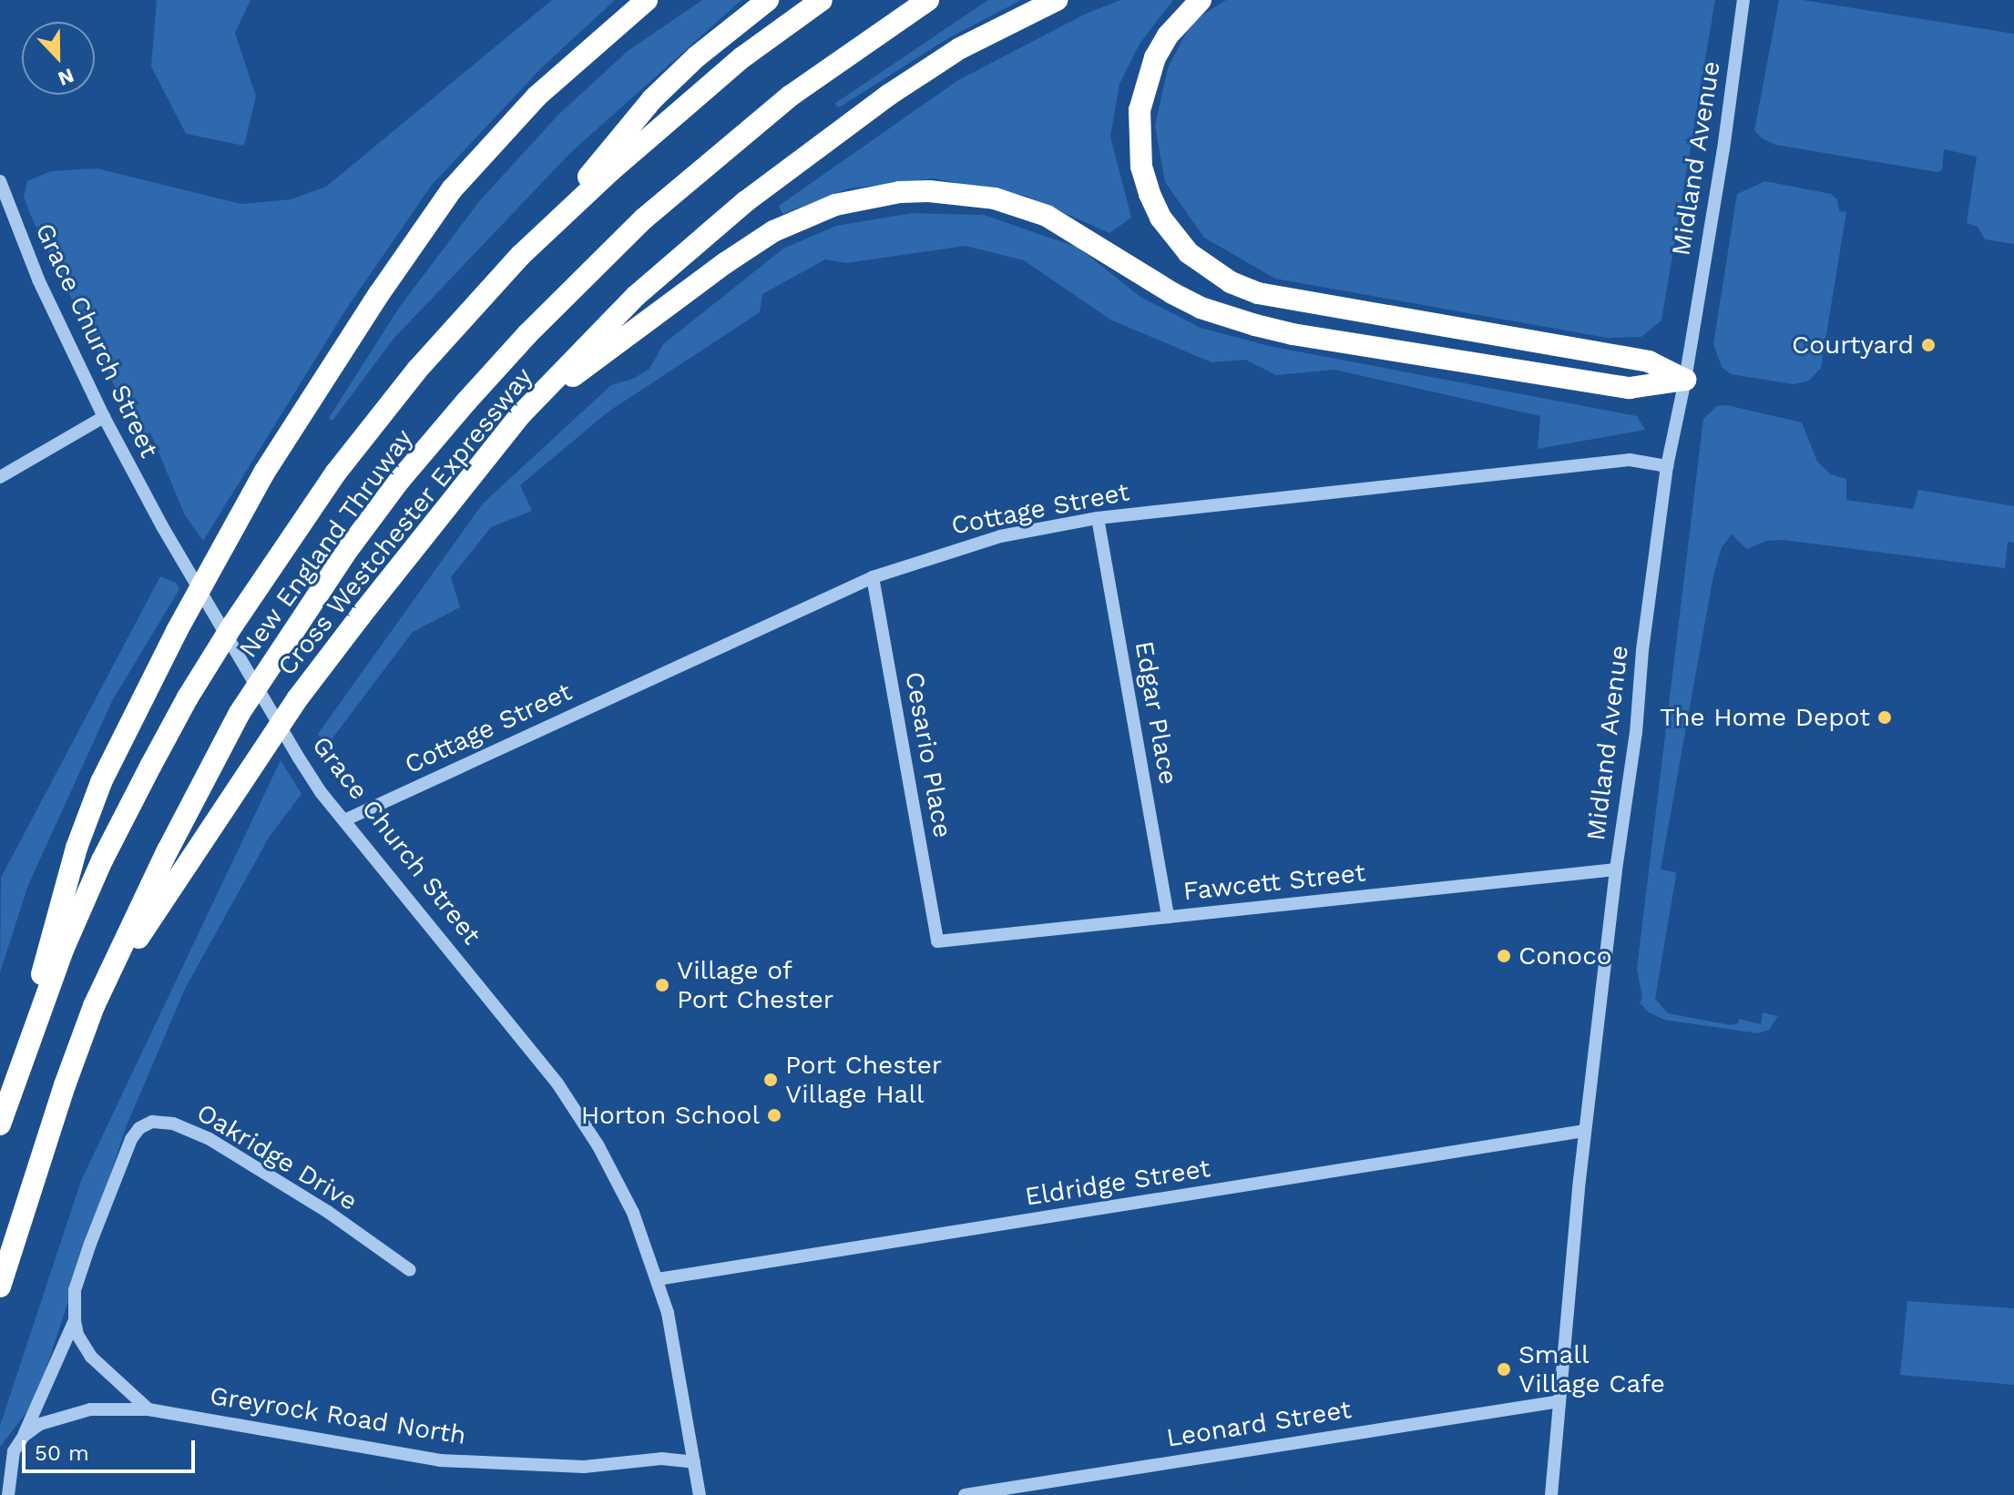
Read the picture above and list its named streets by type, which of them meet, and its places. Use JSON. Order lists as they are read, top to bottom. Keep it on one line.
{"streets":{"highway":["Cross Westchester Expressway","New England Thruway"],"street":["Midland Avenue","Grace Church Street","Cottage Street","Edgar Place","Cesario Place","Fawcett Street","Oakridge Drive","Eldridge Street","Greyrock Road North","Leonard Street"]},"crossings":[["Midland Avenue","Cottage Street"],["Midland Avenue","Fawcett Street"],["Midland Avenue","Eldridge Street"],["Midland Avenue","Leonard Street"],["Grace Church Street","Cottage Street"],["Grace Church Street","Eldridge Street"],["Grace Church Street","Greyrock Road North"],["Cottage Street","Edgar Place"],["Cottage Street","Cesario Place"],["Cross Westchester Expressway","New England Thruway"],["Edgar Place","Fawcett Street"],["Cesario Place","Fawcett Street"],["Oakridge Drive","Greyrock Road North"]],"places":["Courtyard","The Home Depot","Conoco","Village of Port Chester","Port Chester Village Hall","Horton School","Small Village Cafe"],"scale_bar":"50 m","north":"bottom"}
